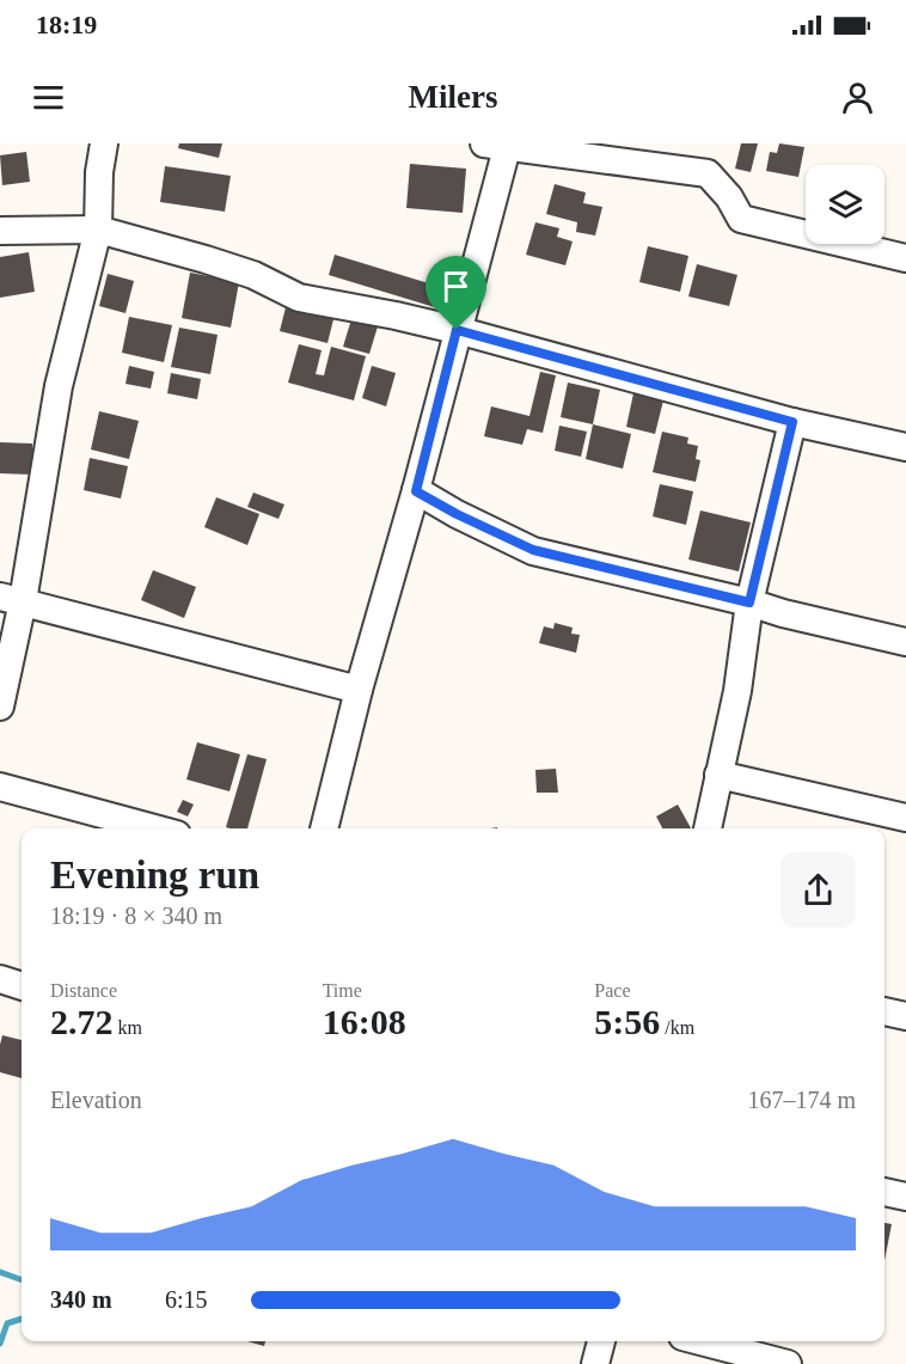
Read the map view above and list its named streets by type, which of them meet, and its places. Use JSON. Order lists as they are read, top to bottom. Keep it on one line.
{"page":{"status":"18:19","header":"Milers","heading":["Evening run","18:19 · 8 × 340 m"],"stats":[["Distance","2.72 km"],["Time","16:08"],["Pace","5:56 /km"]],"chart":["Elevation","167–174 m"],"list":[{"name":"340 m","note":"6:15"}]}}
